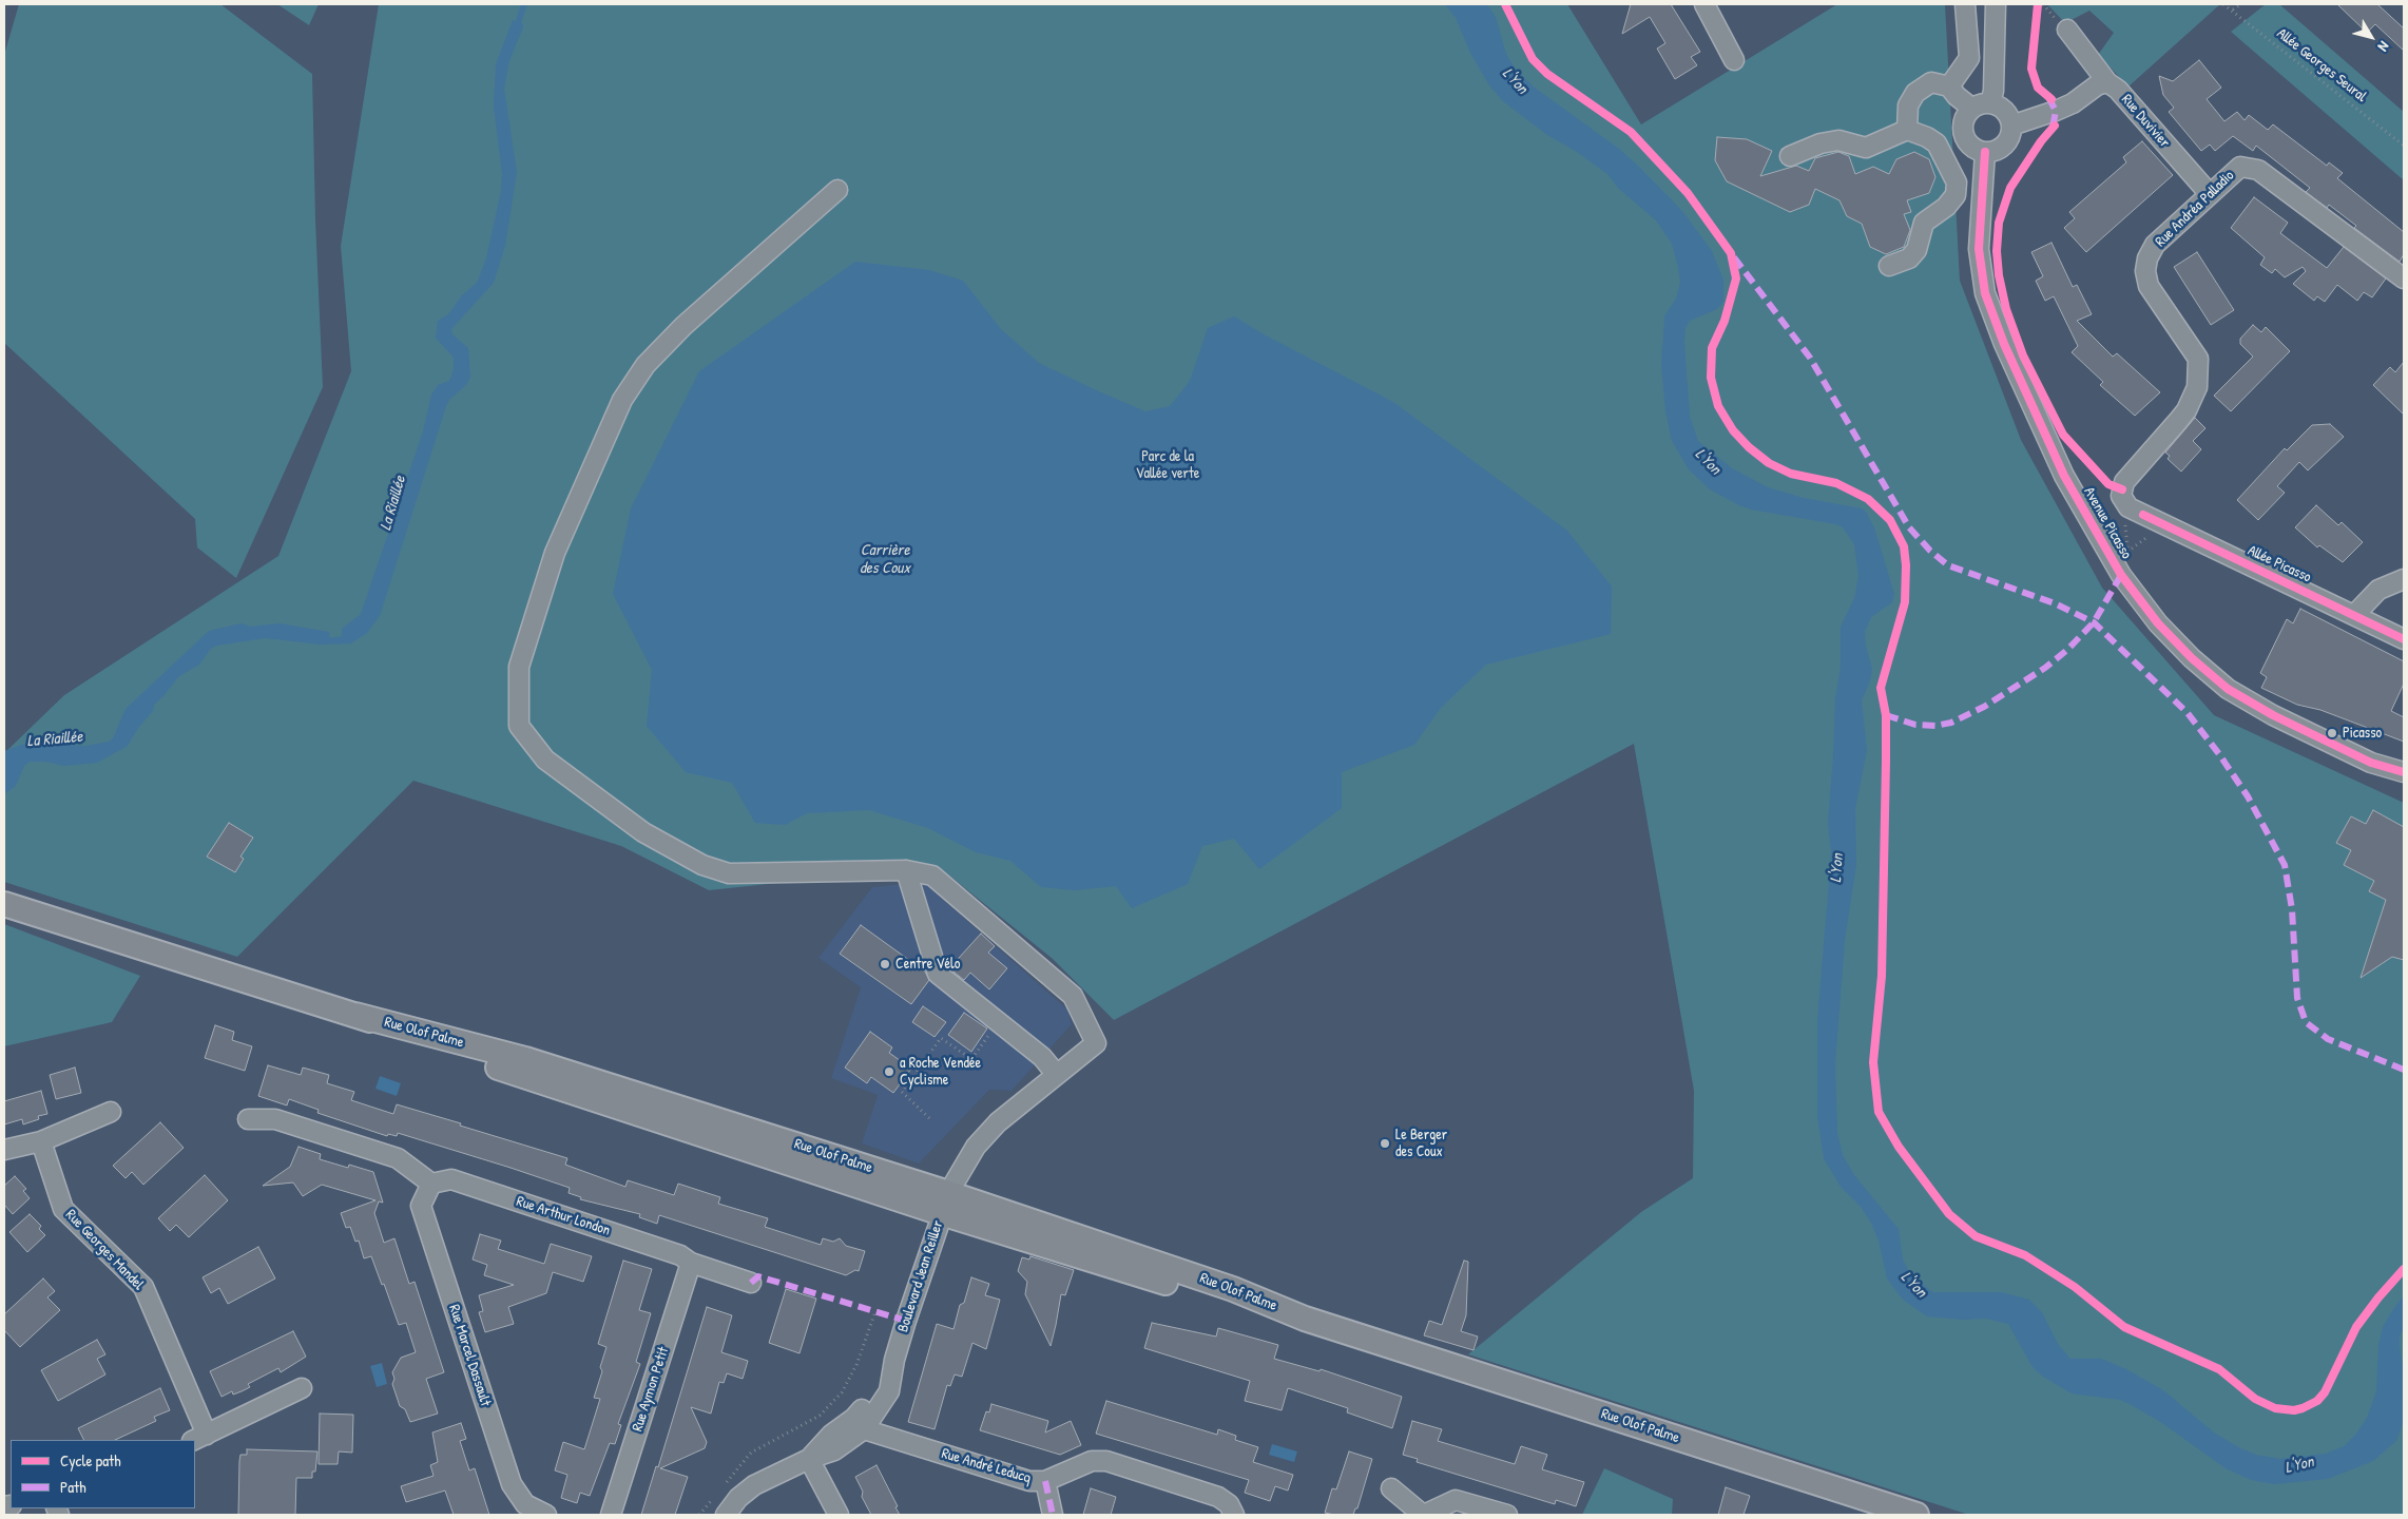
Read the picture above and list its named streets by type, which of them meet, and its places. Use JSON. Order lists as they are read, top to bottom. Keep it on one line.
{"streets":{"main road":["Rue Olof Palme"],"street":["Rue Duvivier","Rue Andréa Palladio","Avenue Picasso","Allée Picasso","Rue Arthur London","Rue Georges Mandel","Boulevard Jean Reiller","Rue Marcel Dassault","Rue Aymon Petit","Rue André Leducq"],"path":["Allée Georges Seural"]},"crossings":[["Rue Duvivier","Rue Andréa Palladio"],["Rue Duvivier","Avenue Picasso"],["Rue Andréa Palladio","Allée Picasso"],["Rue Olof Palme","Boulevard Jean Reiller"],["Rue Arthur London","Rue Marcel Dassault"],["Rue Arthur London","Rue Aymon Petit"],["Boulevard Jean Reiller","Rue André Leducq"]],"water":["L'Yon","La Riaillée","Carrière des Coux"],"parks":["Parc de la Vallée verte"],"places":["Picasso","Centre Vélo","a Roche Vendée Cyclisme","Le Berger des Coux"],"legend":["Cycle path","Path"],"north":"bottom right"}
